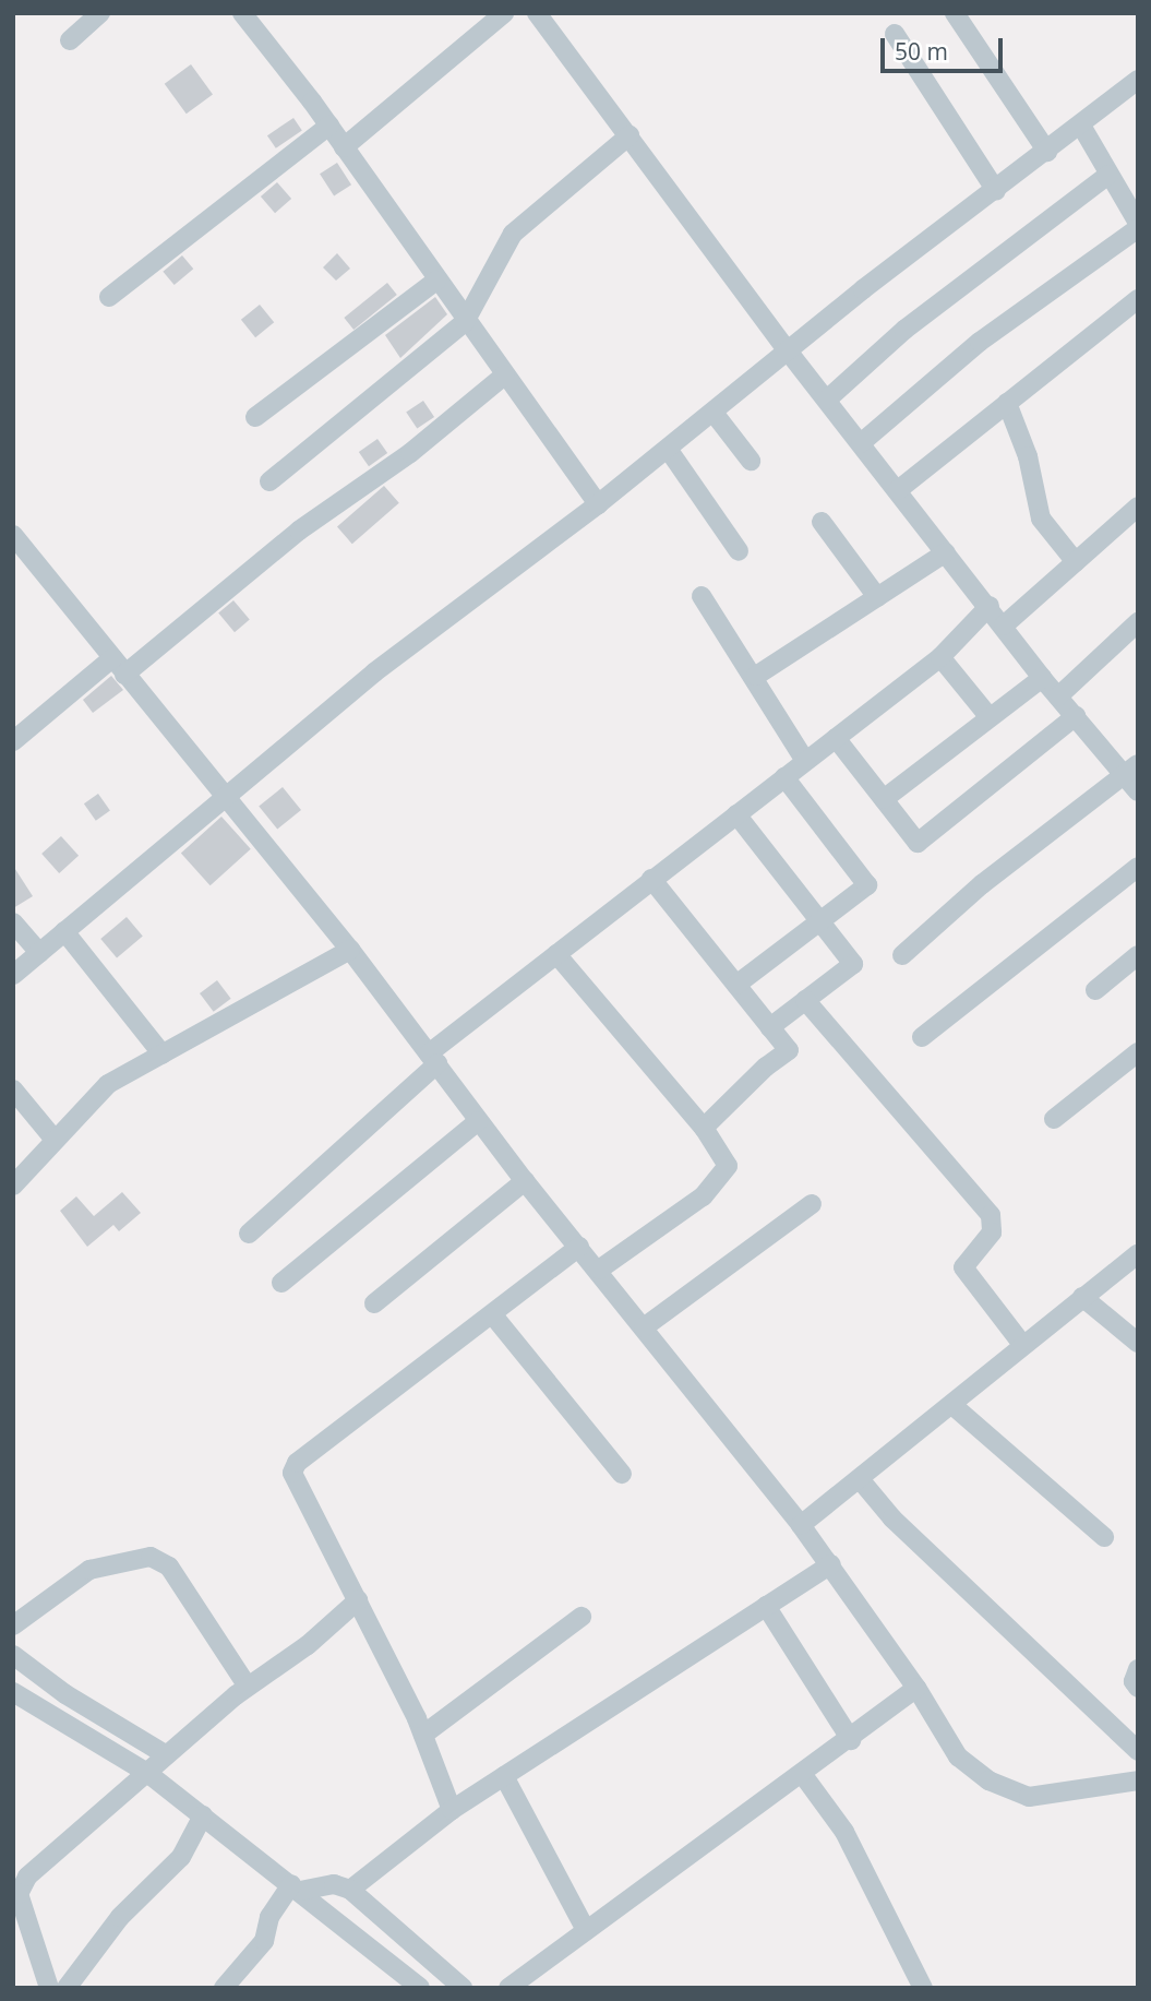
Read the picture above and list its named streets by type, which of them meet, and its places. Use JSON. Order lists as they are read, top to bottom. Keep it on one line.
{"scale_bar":"50 m"}
